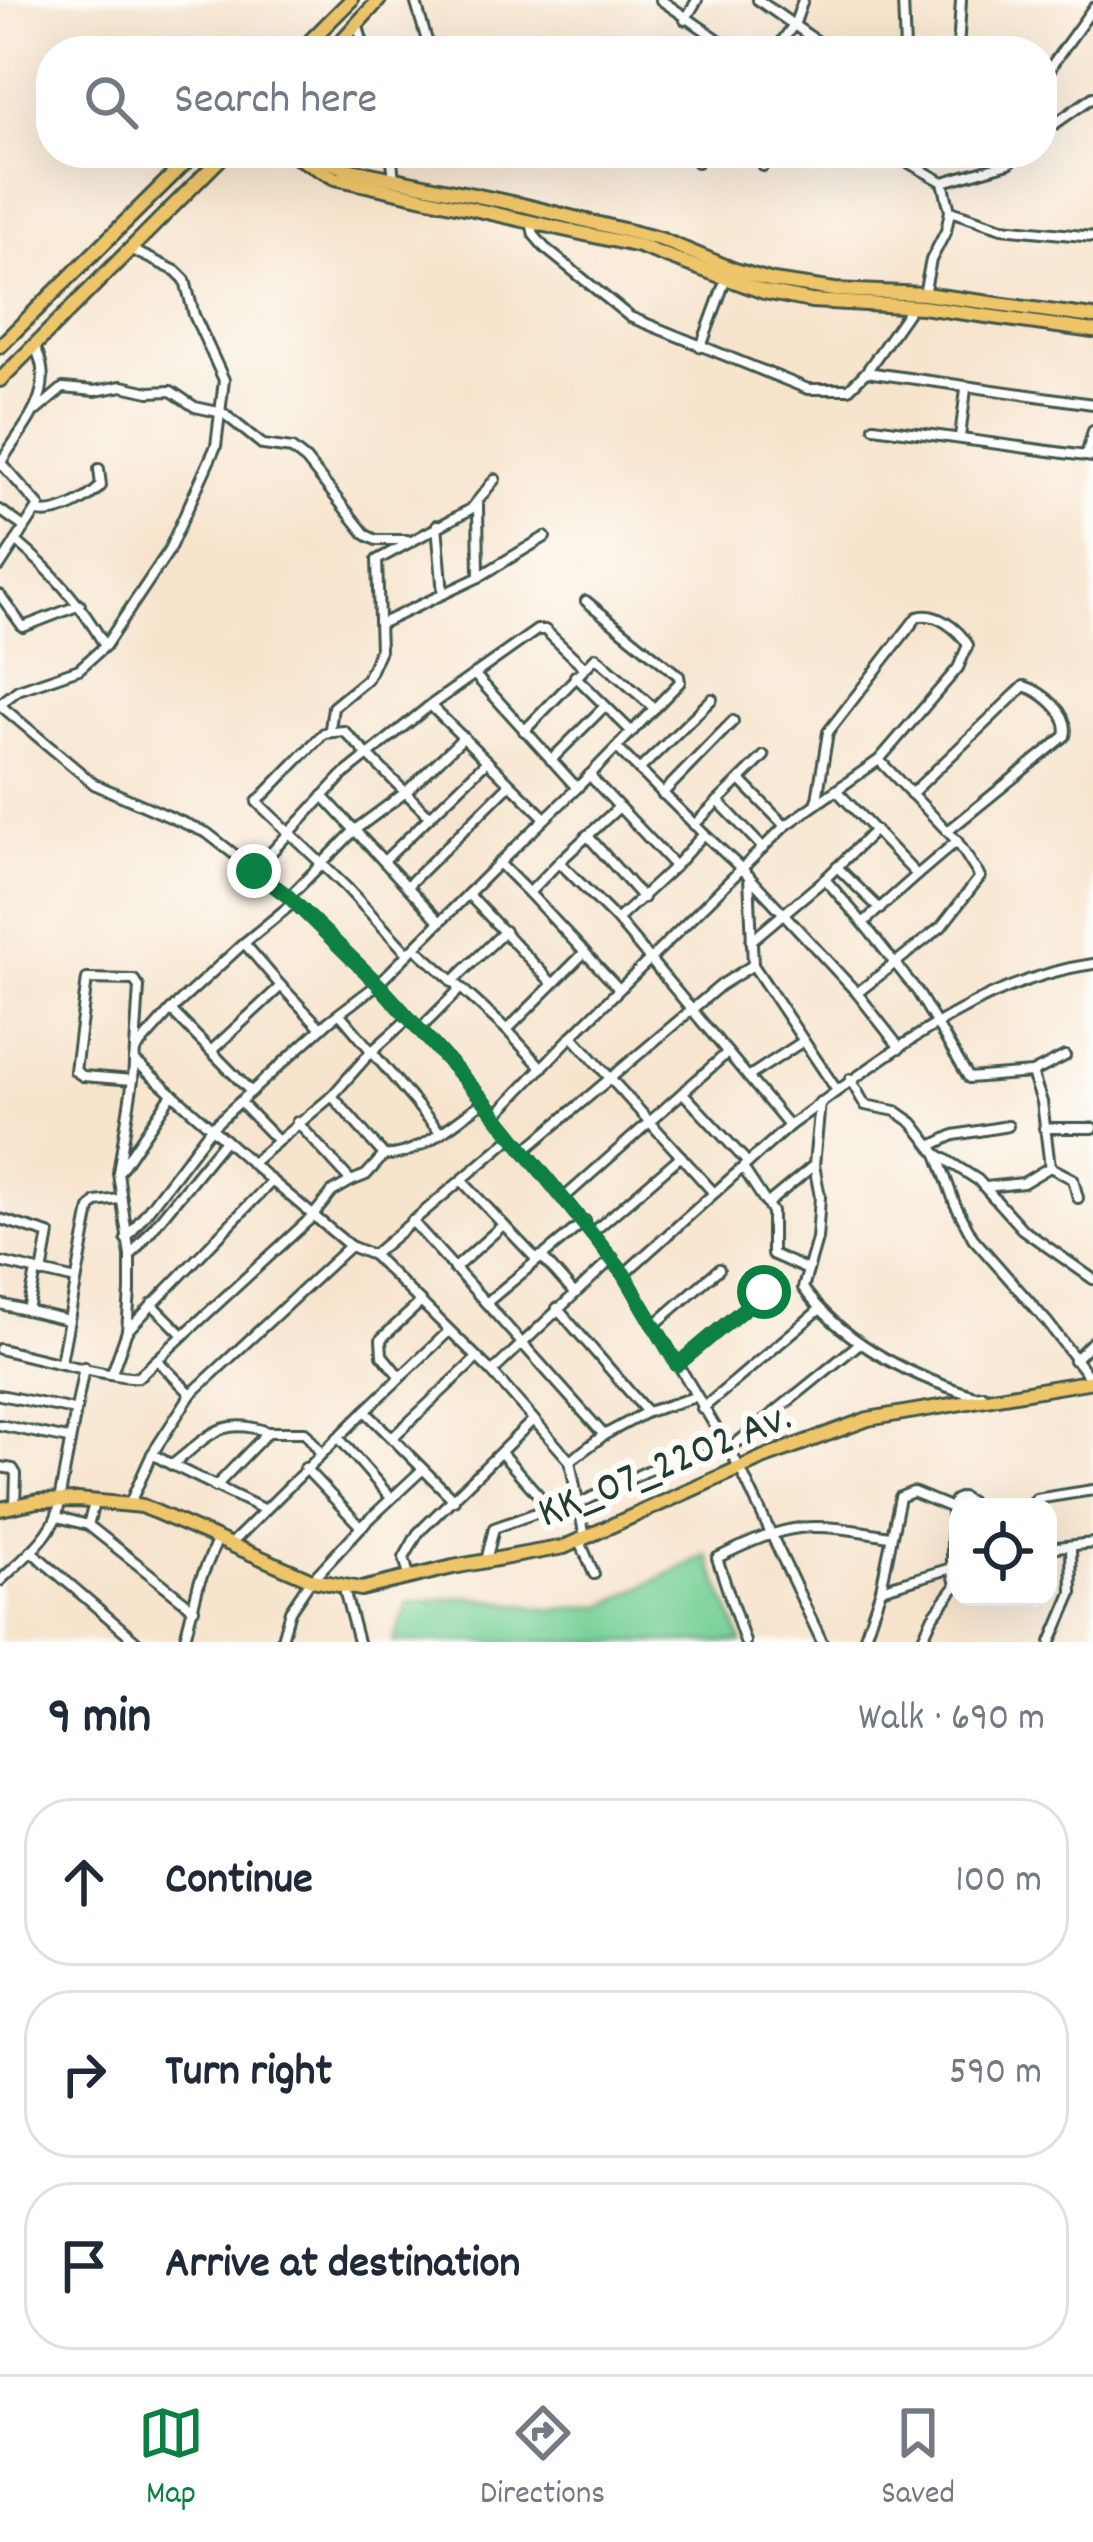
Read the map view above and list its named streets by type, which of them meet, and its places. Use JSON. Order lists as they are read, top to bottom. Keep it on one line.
{"streets":{"main road":["KK_07_2202 Av."]},"page":{"search":"Search here","heading":["9 min","Walk · 690 m"],"list":[["Continue","100 m"],["Turn right","590 m"],"Arrive at destination"],"nav":["Map","Directions","Saved"]}}
